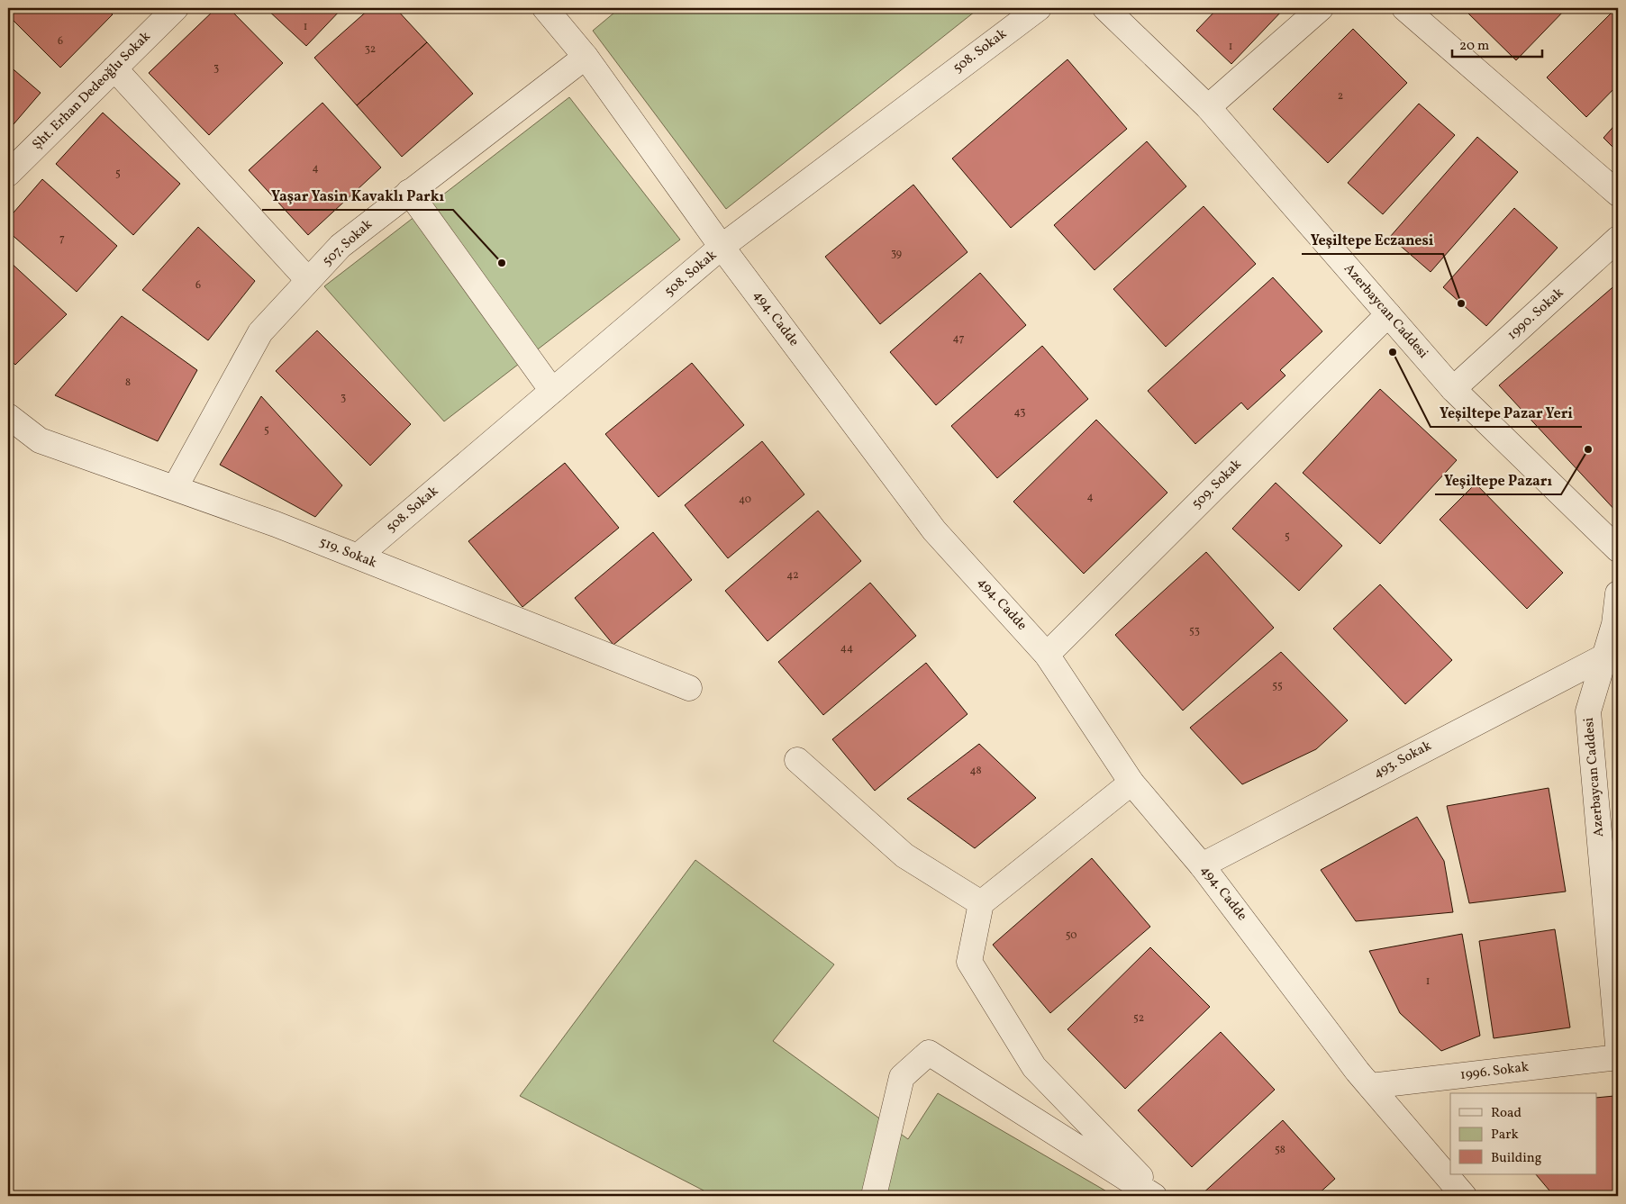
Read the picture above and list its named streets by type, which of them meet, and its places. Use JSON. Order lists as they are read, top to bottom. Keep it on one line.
{"streets":{"street":["508. Sokak","Şht. Erhan Dedeoğlu Sokak","507. Sokak","Azerbaycan Caddesi","1990. Sokak","494. Cadde","509. Sokak","519. Sokak","493. Sokak","1996. Sokak"]},"crossings":[["508. Sokak","494. Cadde"],["508. Sokak","519. Sokak"],["507. Sokak","494. Cadde"],["507. Sokak","519. Sokak"],["Azerbaycan Caddesi","1990. Sokak"],["Azerbaycan Caddesi","509. Sokak"],["Azerbaycan Caddesi","493. Sokak"],["494. Cadde","509. Sokak"],["494. Cadde","493. Sokak"],["494. Cadde","1996. Sokak"]],"places":["Yaşar Yasin Kavaklı Parkı","Yeşiltepe Eczanesi","Yeşiltepe Pazar Yeri","Yeşiltepe Pazarı"],"house_numbers":["1","6","1","32","3","2","4","5","7","39","6","47","8","3","43","5","4","40","5","42","53","44","55","48","50","1","52","58"],"legend":["Road","Park","Building"],"scale_bar":"20 m"}
